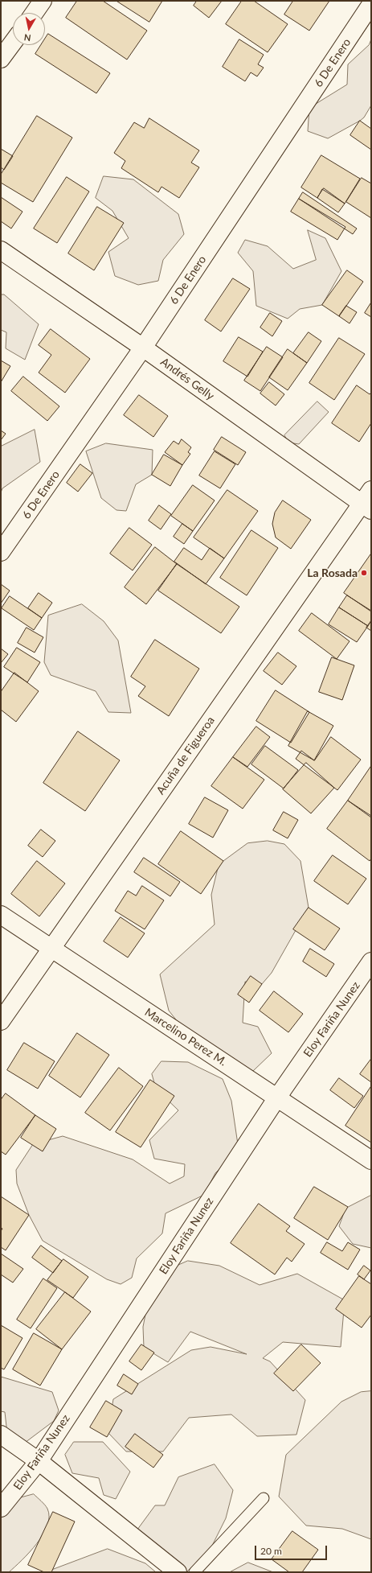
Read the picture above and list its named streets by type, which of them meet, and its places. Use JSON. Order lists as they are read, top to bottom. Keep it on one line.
{"streets":{"street":["6 De Enero","Andrés Gelly","Acuña de Figueroa","Eloy Fariña Nunez","Marcelino Perez M."]},"crossings":[["6 De Enero","Andrés Gelly"],["Andrés Gelly","Acuña de Figueroa"],["Acuña de Figueroa","Marcelino Perez M."],["Eloy Fariña Nunez","Marcelino Perez M."]],"places":["La Rosada"],"scale_bar":"20 m","north":"bottom"}
